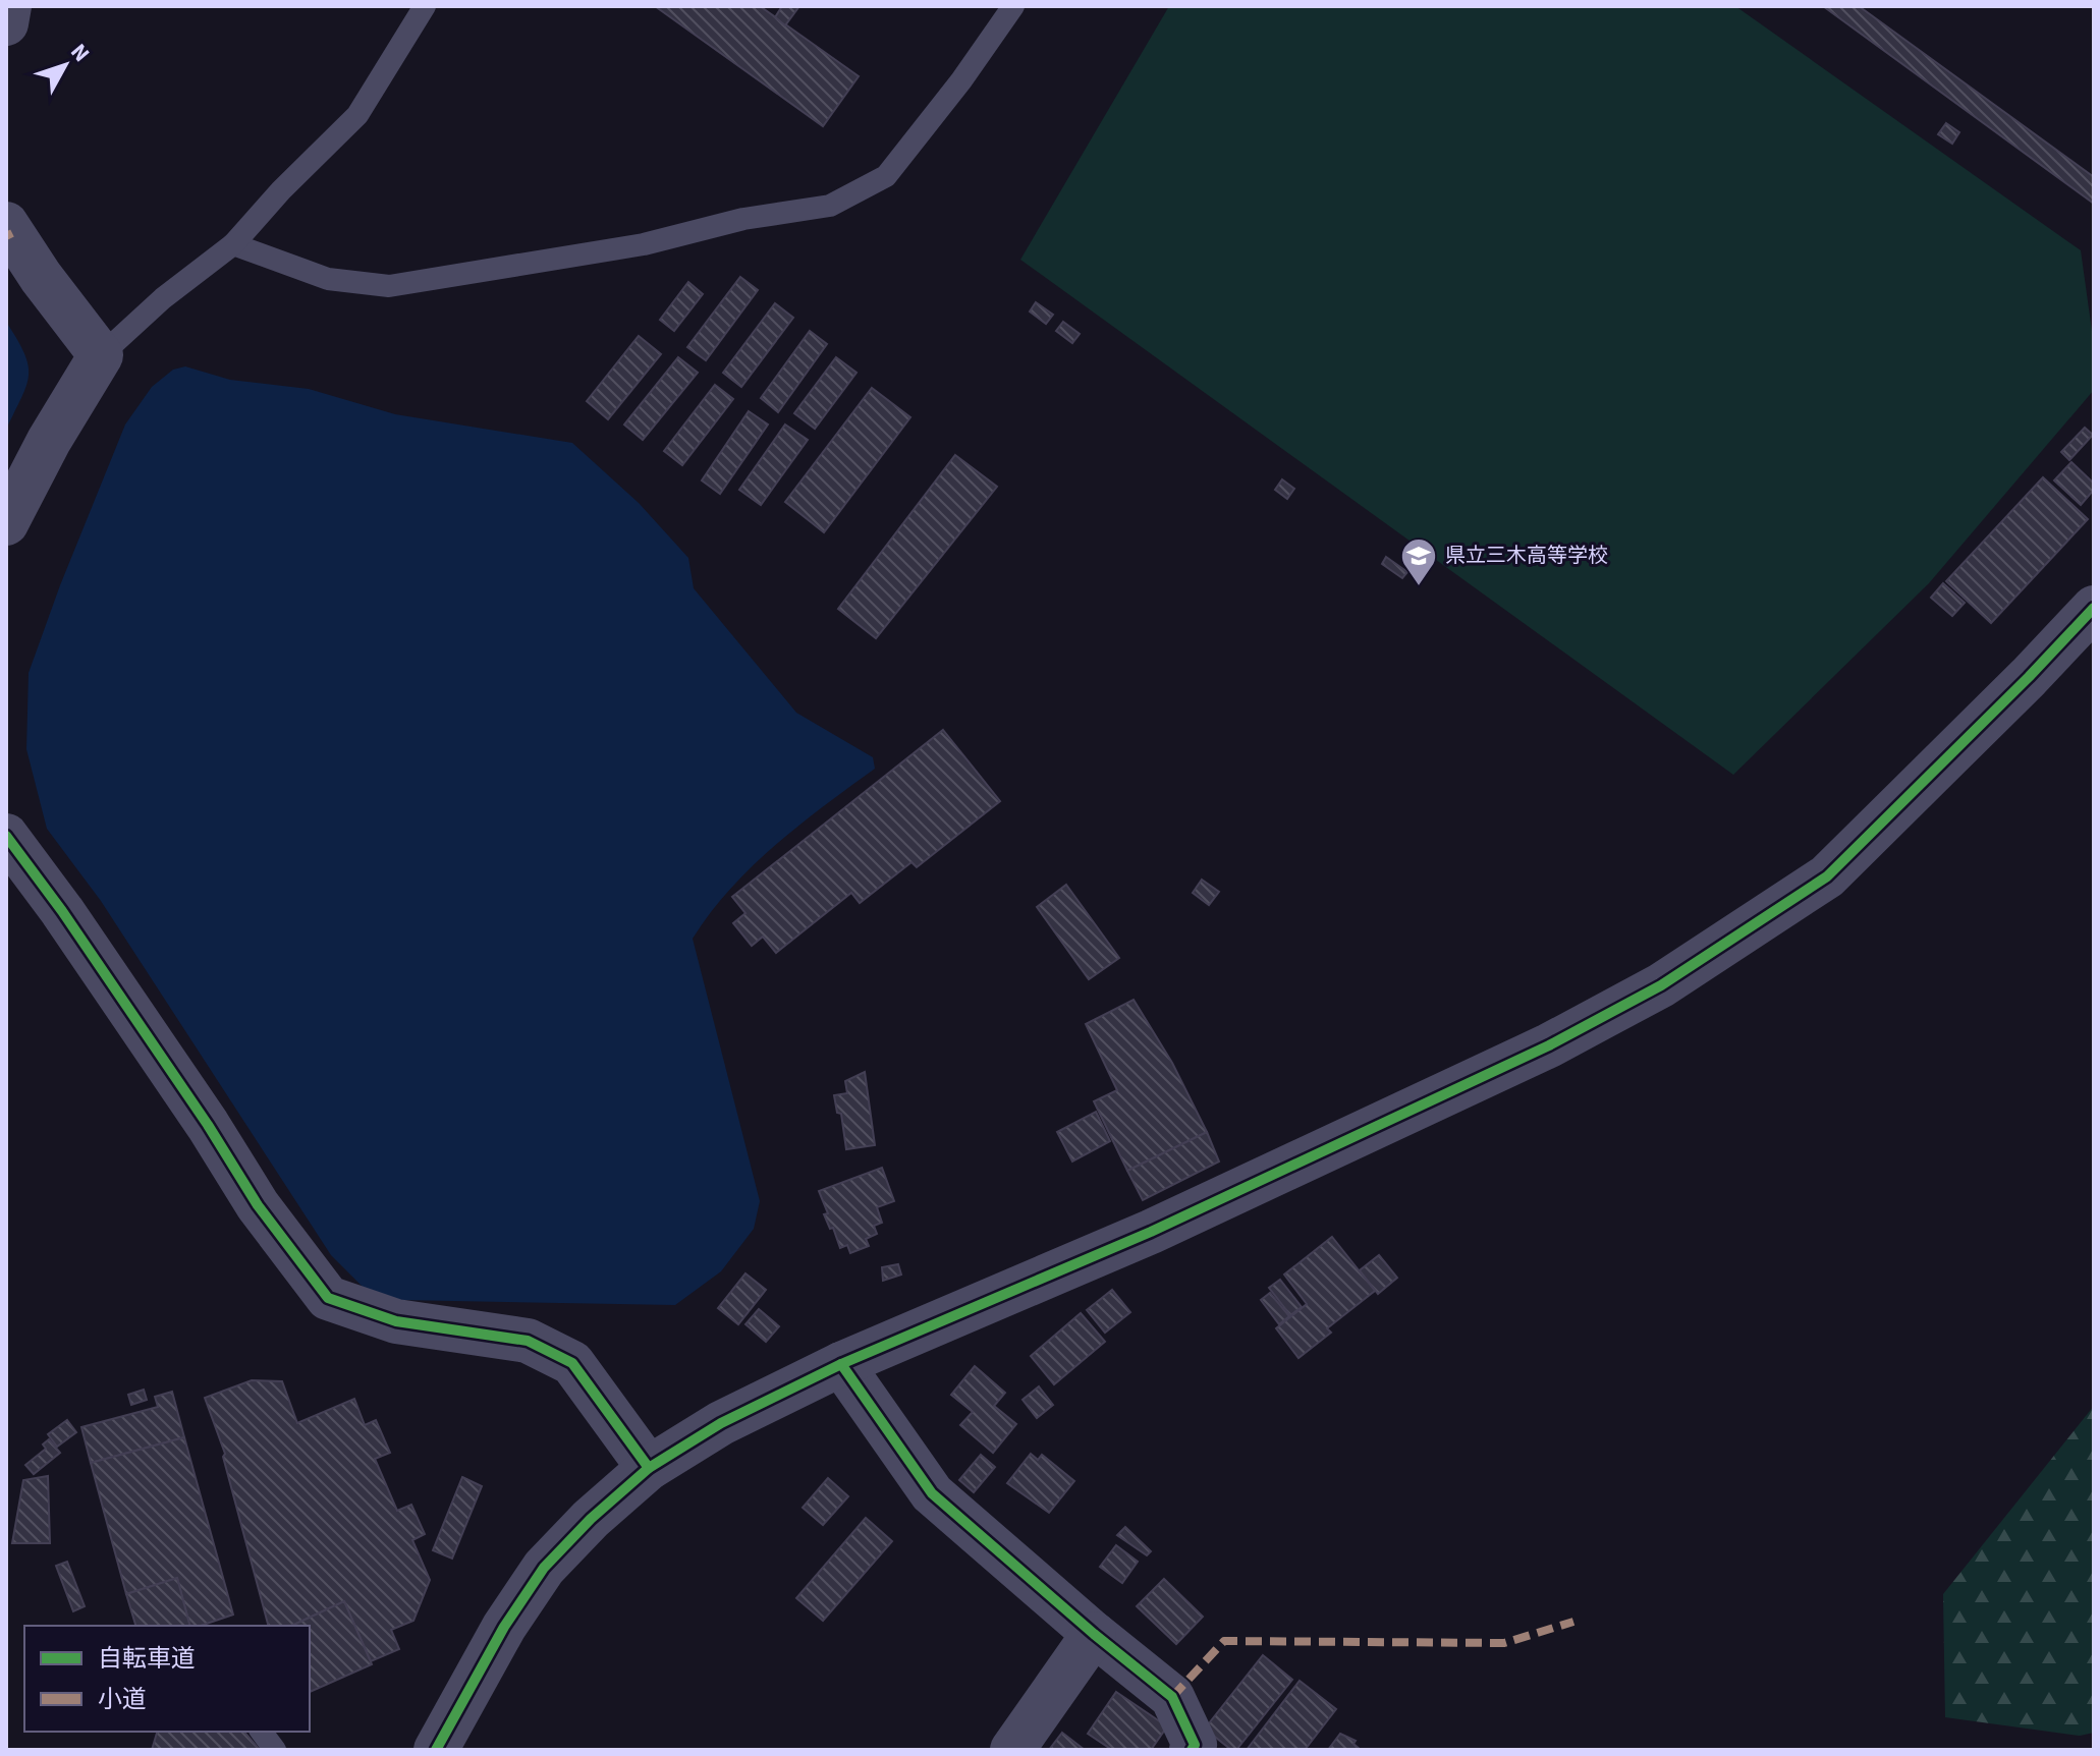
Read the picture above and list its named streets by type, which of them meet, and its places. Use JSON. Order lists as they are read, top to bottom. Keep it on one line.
{"places":{"school or university":["県立三木高等学校"]},"legend":["自転車道","小道"],"north":"top right"}
